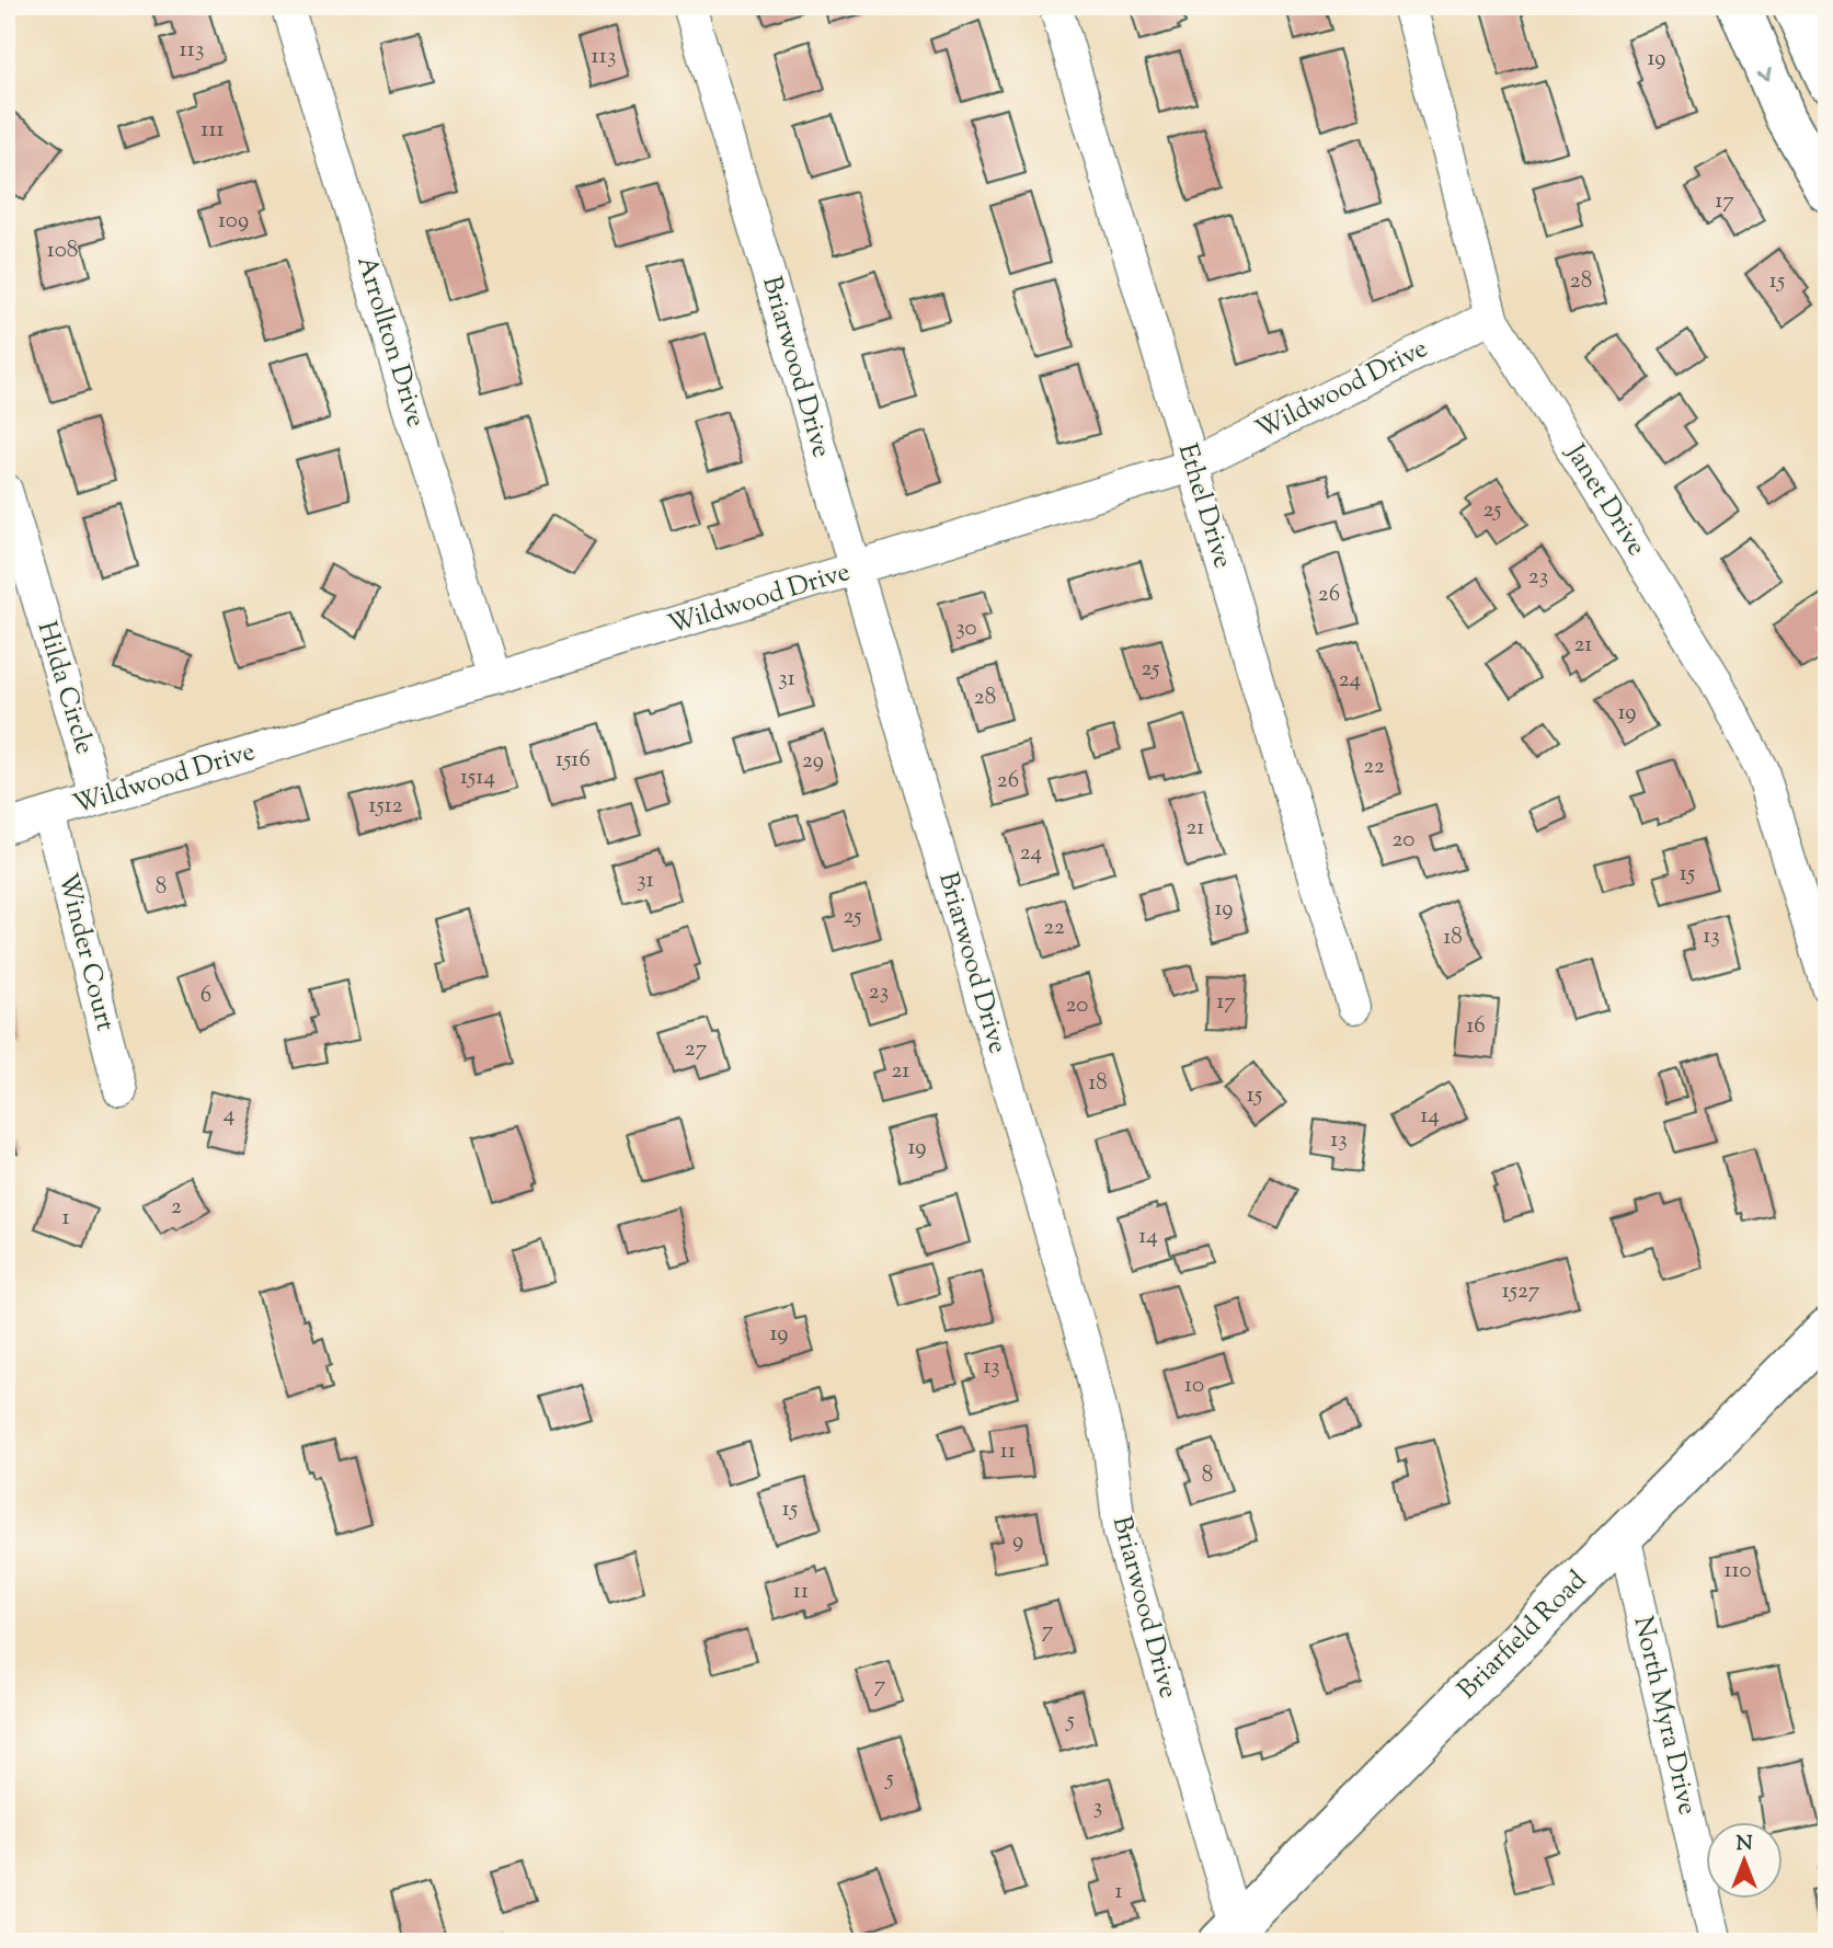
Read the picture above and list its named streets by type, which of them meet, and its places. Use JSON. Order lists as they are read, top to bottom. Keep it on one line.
{"streets":{"main road":["Briarfield Road"],"street":["Arrollton Drive","Briarwood Drive","Wildwood Drive","Janet Drive","Ethel Drive","Hilda Circle","Winder Court","North Myra Drive"]},"crossings":[["Arrollton Drive","Wildwood Drive"],["Briarwood Drive","Wildwood Drive"],["Briarwood Drive","Briarfield Road"],["Wildwood Drive","Janet Drive"],["Wildwood Drive","Ethel Drive"],["Wildwood Drive","Hilda Circle"],["Wildwood Drive","Winder Court"],["Briarfield Road","North Myra Drive"]],"house_numbers":["113","113","19","111","17","109","108","28","15","25","23","26","30","21","25","31","24","28","19","1516","29","22","1514","26","1512","21","20","24","15","31","8","19","25","22","13","18","23","6","17","20","16","27","21","18","15","4","14","13","19","2","1","14","1527","19","13","10","11","8","15","9","110","11","7","7","5","5","3","1"],"north":"top"}
